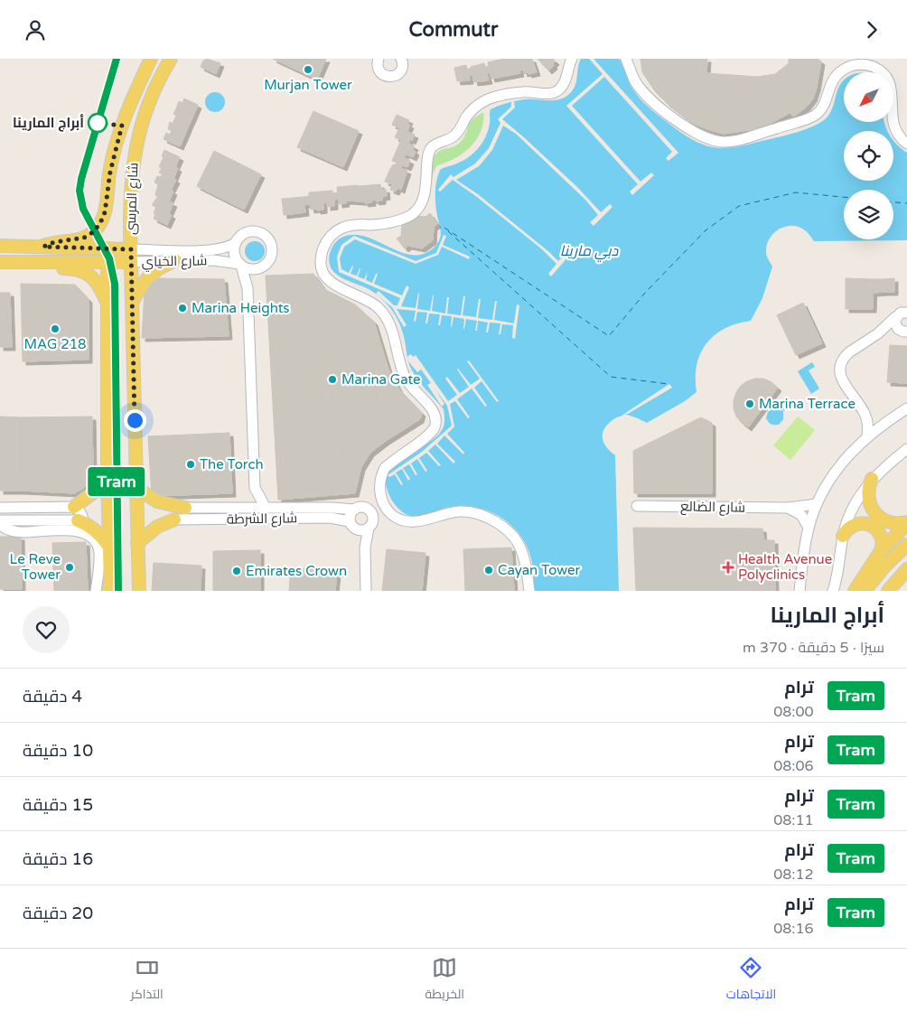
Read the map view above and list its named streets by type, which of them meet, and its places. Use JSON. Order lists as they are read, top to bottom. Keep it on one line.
{"streets":{"main road":["شارع المرسى","شارع الخياي"],"street":["شارع الضالع","شارع الشرطة"]},"crossings":[["شارع المرسى","شارع الخياي"]],"water":["دبي مارينا"],"places":{"other":["Murjan Tower","أبراج المارينا","Marina Heights","MAG 218","Marina Gate","Marina Terrace","The Torch","Le Reve Tower","Cayan Tower","Emirates Crown"],"health":["Health Avenue Polyclinics"]},"lines":["tram line Tram"],"north":"bottom left","page":{"header":"Commutr","on_map":"Tram","heading":["أبراج المارينا","سيرًا · 5 دقيقة · 370 m"],"list":[{"mark":"Tram","name":"ترام","note":"08:00","value":"4 دقيقة"},{"mark":"Tram","name":"ترام","note":"08:06","value":"10 دقيقة"},{"mark":"Tram","name":"ترام","note":"08:11","value":"15 دقيقة"},{"mark":"Tram","name":"ترام","note":"08:12","value":"16 دقيقة"},{"mark":"Tram","name":"ترام","note":"08:16","value":"20 دقيقة"}],"tabs":["الاتجاهات","الخريطة","التذاكر"]}}
